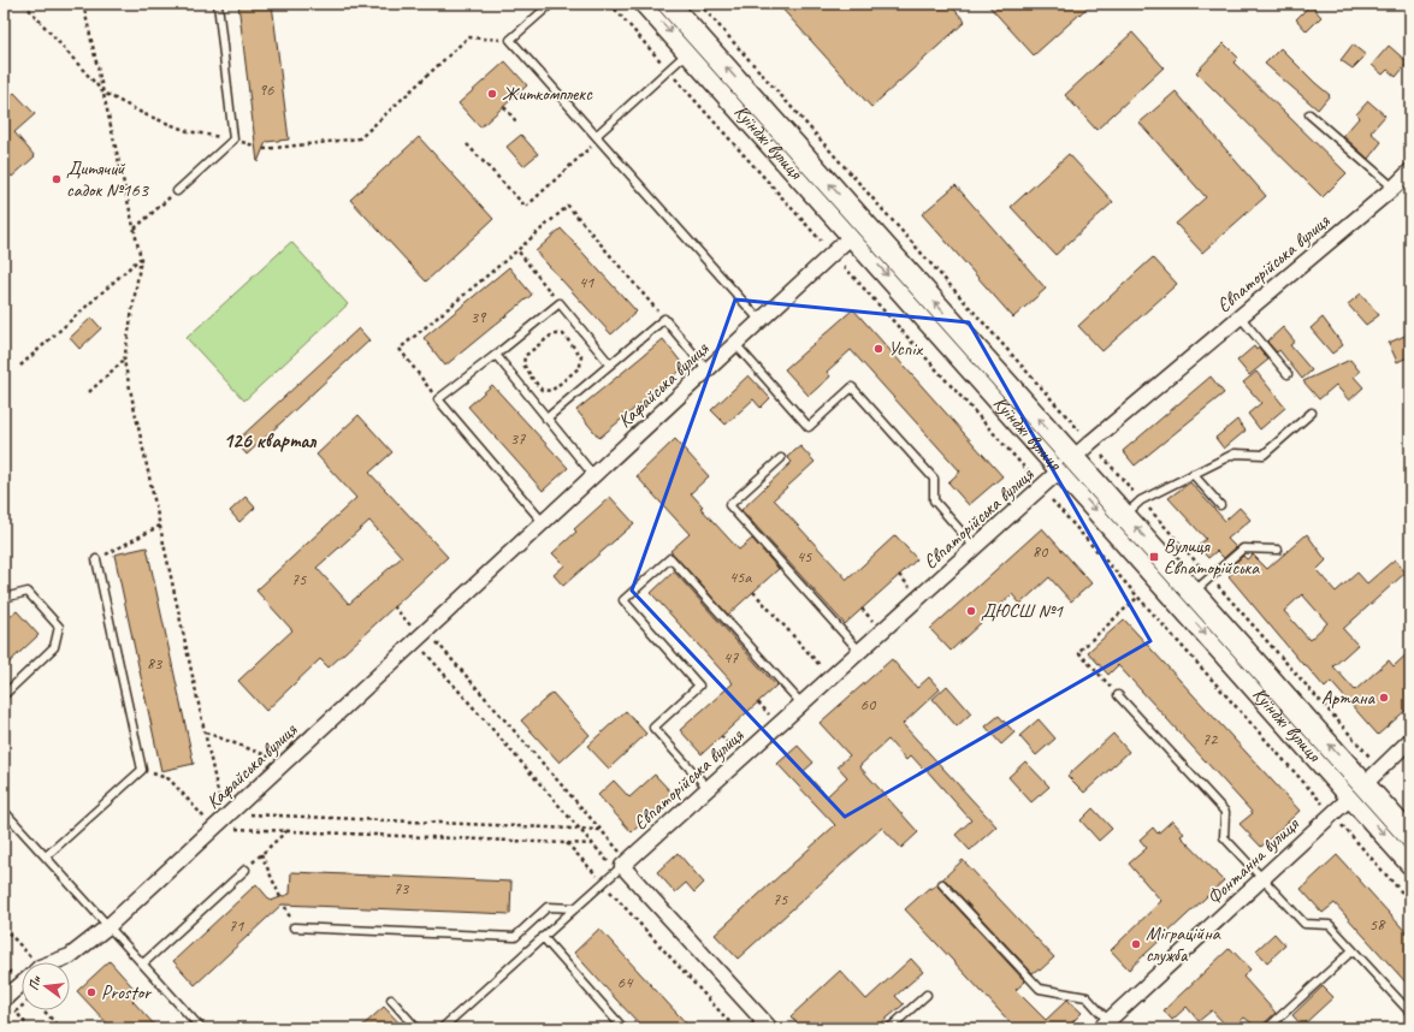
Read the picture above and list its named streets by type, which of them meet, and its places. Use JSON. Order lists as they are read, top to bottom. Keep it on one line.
{"streets":{"main road":["Куїнджі вулиця"],"street":["Євпаторійська вулиця","Кафайська вулиця","Фонтанна вулиця"]},"crossings":[["Куїнджі вулиця","Євпаторійська вулиця"],["Куїнджі вулиця","Кафайська вулиця"],["Куїнджі вулиця","Фонтанна вулиця"]],"districts":["126 квартал"],"places":{"other":["Житкомплекс","Дитячий садок №163","Успіх","ДЮСШ №1","Артана","Міграційна служба","Prostor"],"transit":["Вулиця Євпаторійська"]},"house_numbers":["96","41","39","37","80","45","45а","75","47","83","60","72","73","75","58","71","64"],"north":"left"}
